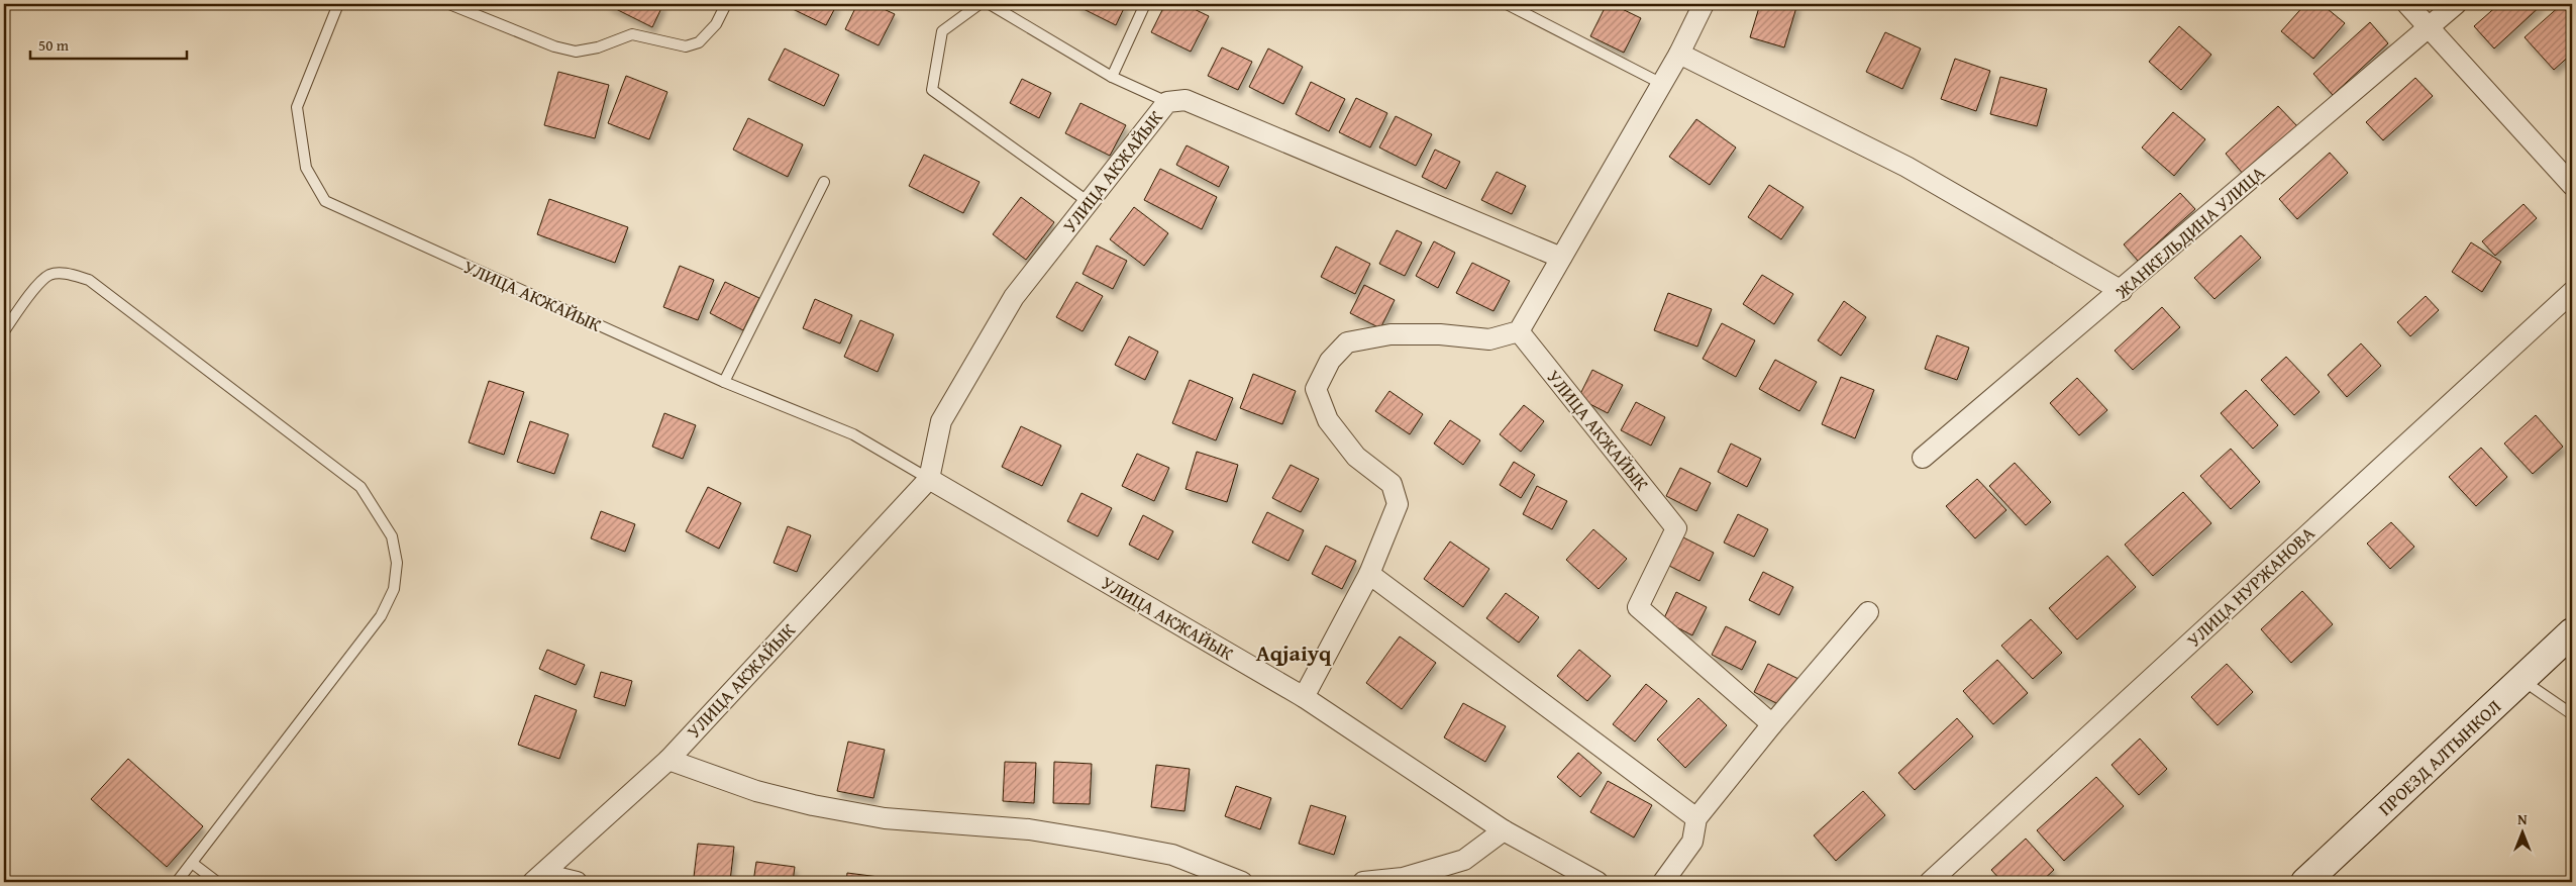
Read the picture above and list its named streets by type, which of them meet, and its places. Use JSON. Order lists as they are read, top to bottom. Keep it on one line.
{"streets":{"main road":["ПРОЕЗД АЛТЫНКОЛ"],"street":["УЛИЦА АКЖАЙЫК","ЖАНКЕЛЬДИНА УЛИЦА","УЛИЦА НУРЖАНОВА"]},"districts":["Aqjaiyq"],"scale_bar":"50 m","north":"top"}
